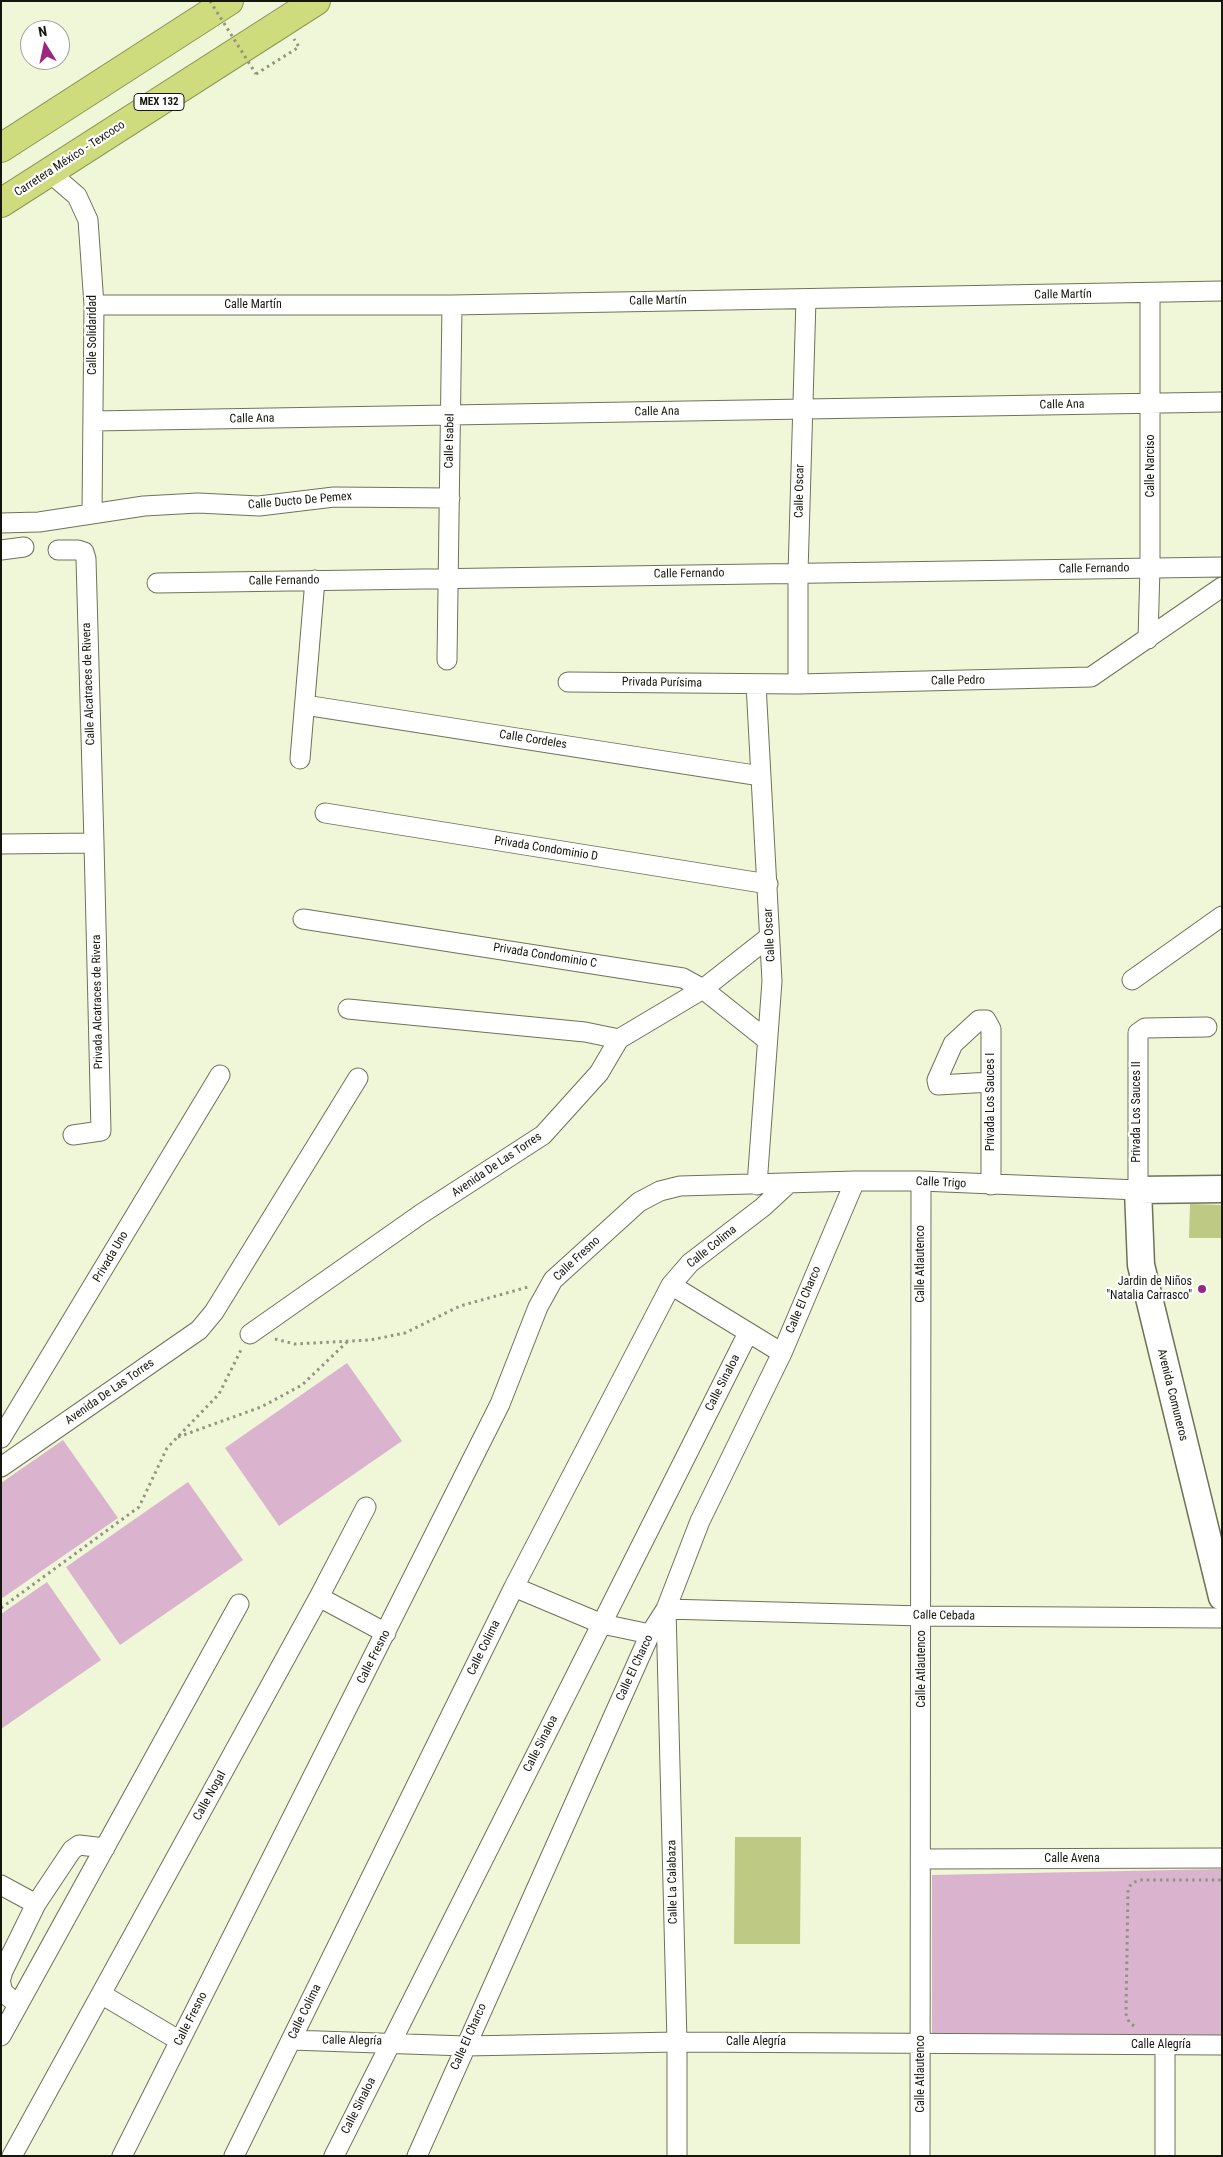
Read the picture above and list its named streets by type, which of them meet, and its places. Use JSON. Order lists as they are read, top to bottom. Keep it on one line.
{"streets":{"highway":["MEX 132","Carretera México - Texcoco"],"main road":["Calle Trigo","Avenida Comuneros"],"street":["Calle Martín","Calle Solidaridad","Calle Ana","Calle Isabel","Calle Narciso","Calle Oscar","Calle Ducto De Pemex","Calle Fernando","Calle Pedro","Privada Purísima","Calle Alcatraces de Rivera","Calle Cordeles","Privada Condominio D","Privada Condominio C","Privada Alcatraces de Rivera","Privada Los Sauces I","Privada Los Sauces II","Avenida De Las Torres","Calle Colima","Privada Uno","Calle Fresno","Calle Atlautenco","Calle El Charco","Calle Sinaloa","Calle Cebada","Calle Nogal","Calle Avena","Calle La Calabaza","Calle Alegría"]},"crossings":[["Carretera México - Texcoco","Calle Solidaridad"],["Calle Martín","Calle Solidaridad"],["Calle Martín","Calle Isabel"],["Calle Martín","Calle Narciso"],["Calle Martín","Calle Oscar"],["Calle Solidaridad","Calle Ana"],["Calle Solidaridad","Calle Ducto De Pemex"],["Calle Ana","Calle Isabel"],["Calle Ana","Calle Narciso"],["Calle Ana","Calle Oscar"],["Calle Isabel","Calle Ducto De Pemex"],["Calle Isabel","Calle Fernando"],["Calle Narciso","Calle Fernando"],["Calle Narciso","Calle Pedro"],["Calle Oscar","Calle Fernando"],["Calle Oscar","Calle Pedro"],["Calle Oscar","Privada Purísima"],["Calle Oscar","Calle Cordeles"],["Calle Oscar","Privada Condominio D"],["Calle Oscar","Privada Condominio C"],["Calle Oscar","Avenida De Las Torres"],["Calle Oscar","Calle Trigo"],["Calle Pedro","Privada Purísima"],["Calle Alcatraces de Rivera","Privada Alcatraces de Rivera"],["Privada Condominio C","Avenida De Las Torres"],["Privada Los Sauces I","Calle Trigo"],["Privada Los Sauces II","Calle Trigo"],["Privada Los Sauces II","Avenida Comuneros"],["Calle Trigo","Calle Colima"],["Calle Trigo","Calle Fresno"],["Calle Trigo","Calle Atlautenco"],["Calle Trigo","Calle El Charco"],["Calle Trigo","Avenida Comuneros"],["Calle Colima","Calle Alegría"],["Calle Atlautenco","Calle Cebada"],["Calle Atlautenco","Calle Avena"],["Calle Atlautenco","Calle Alegría"],["Calle El Charco","Calle Cebada"],["Calle El Charco","Calle La Calabaza"],["Calle El Charco","Calle Alegría"],["Calle Sinaloa","Calle Alegría"],["Calle Cebada","Calle La Calabaza"],["Calle La Calabaza","Calle Alegría"]],"places":["Jardin de Niños \"Natalia Carrasco\""],"north":"top"}
